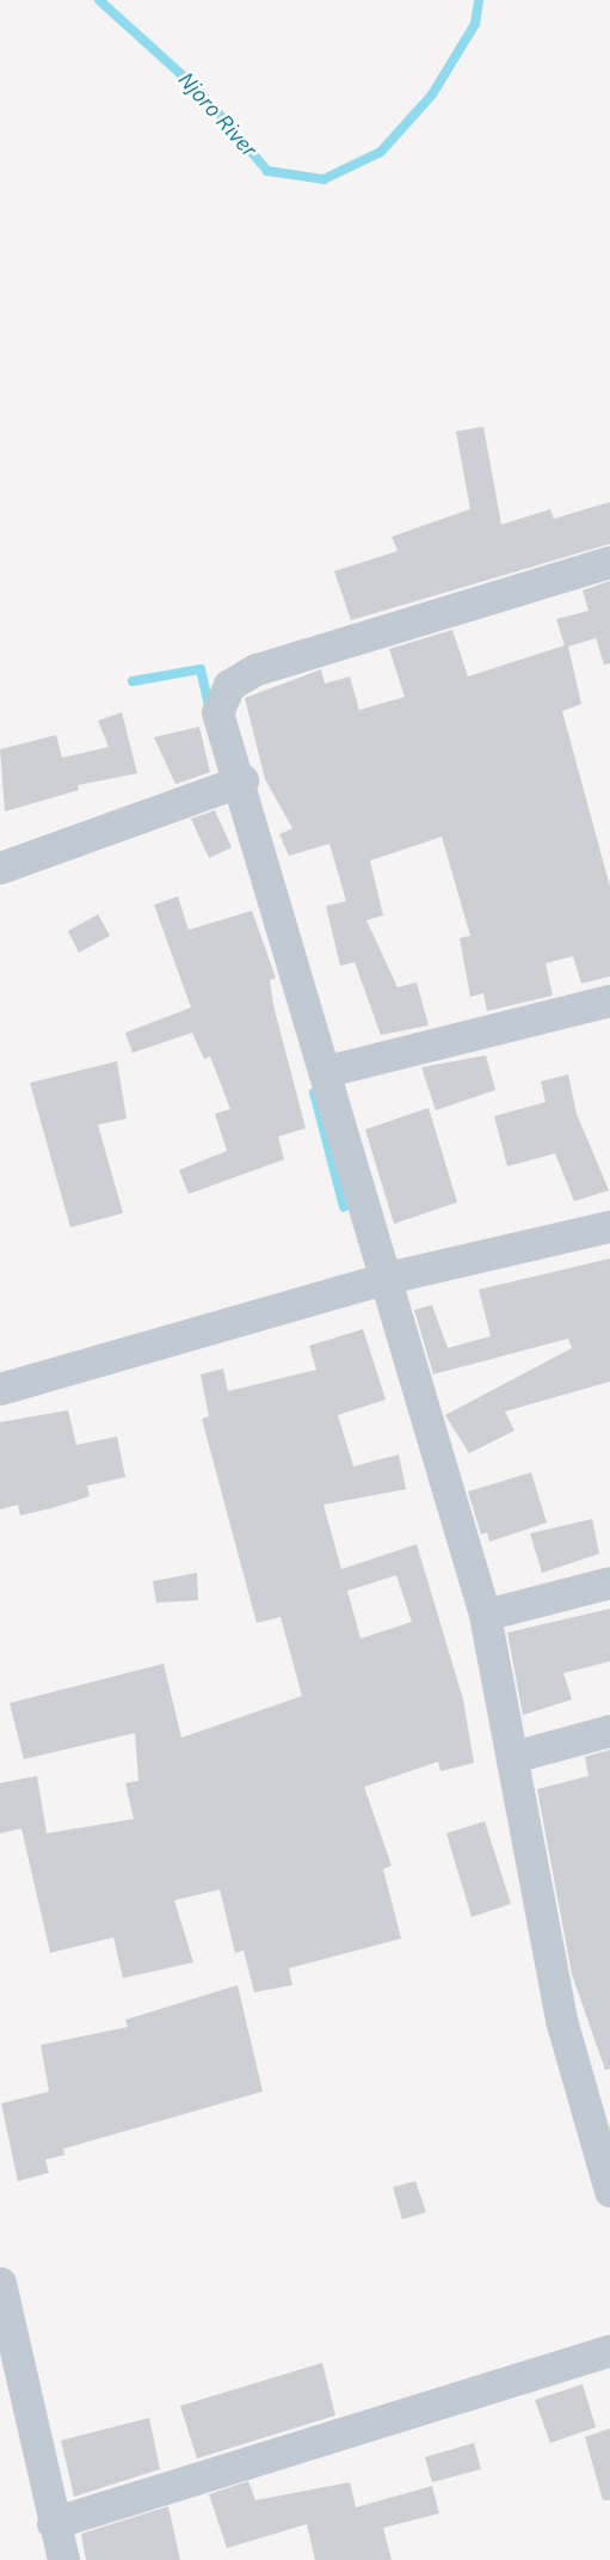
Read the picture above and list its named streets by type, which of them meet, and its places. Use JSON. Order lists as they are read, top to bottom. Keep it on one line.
{"water":["Njoro River"]}
